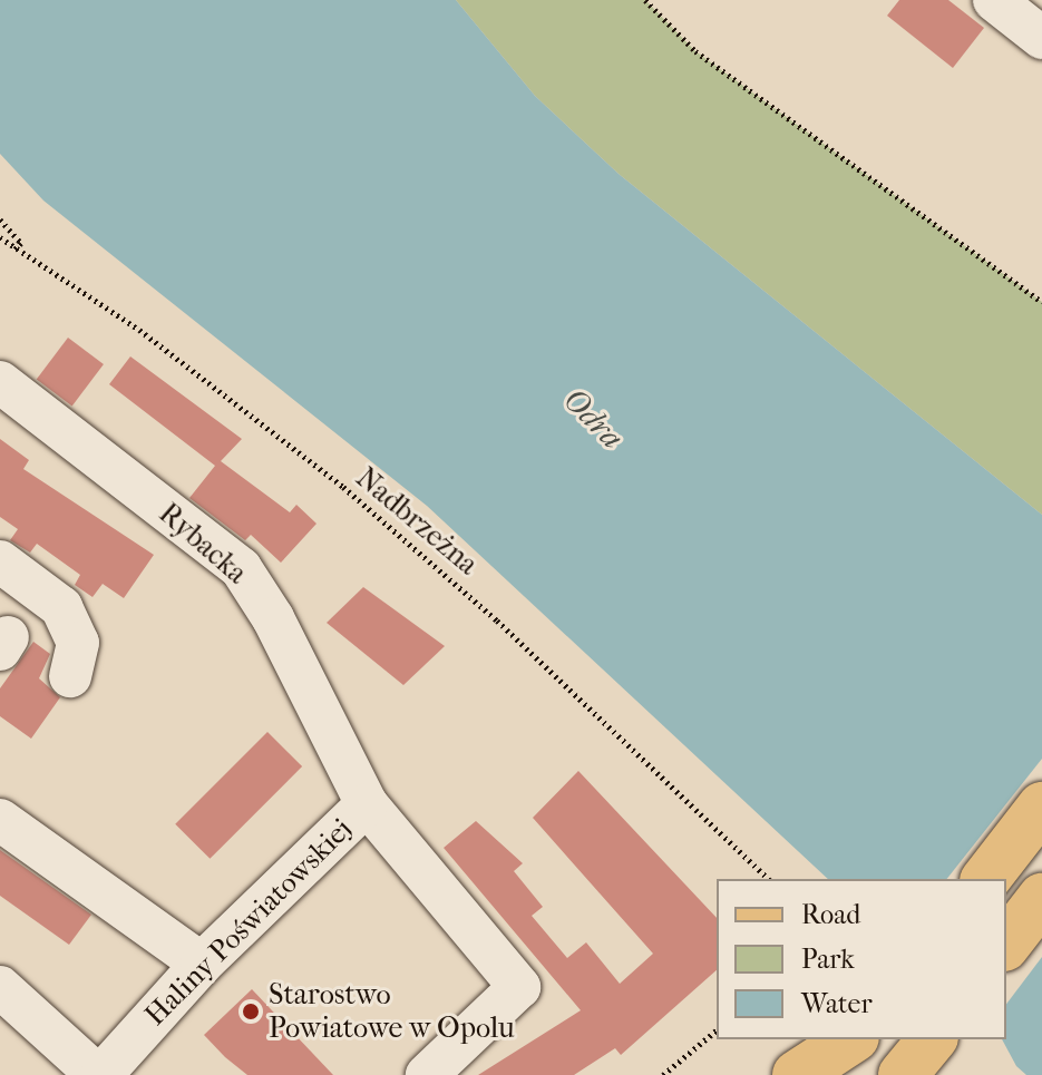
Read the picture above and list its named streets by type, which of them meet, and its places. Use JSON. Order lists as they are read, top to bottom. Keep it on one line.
{"streets":{"street":["Rybacka","Haliny Poświatowskiej"],"path":["Nadbrzeżna"]},"crossings":[["Rybacka","Haliny Poświatowskiej"]],"water":["Odra"],"places":["Starostwo Powiatowe w Opolu"],"legend":["Road","Park","Water"]}
